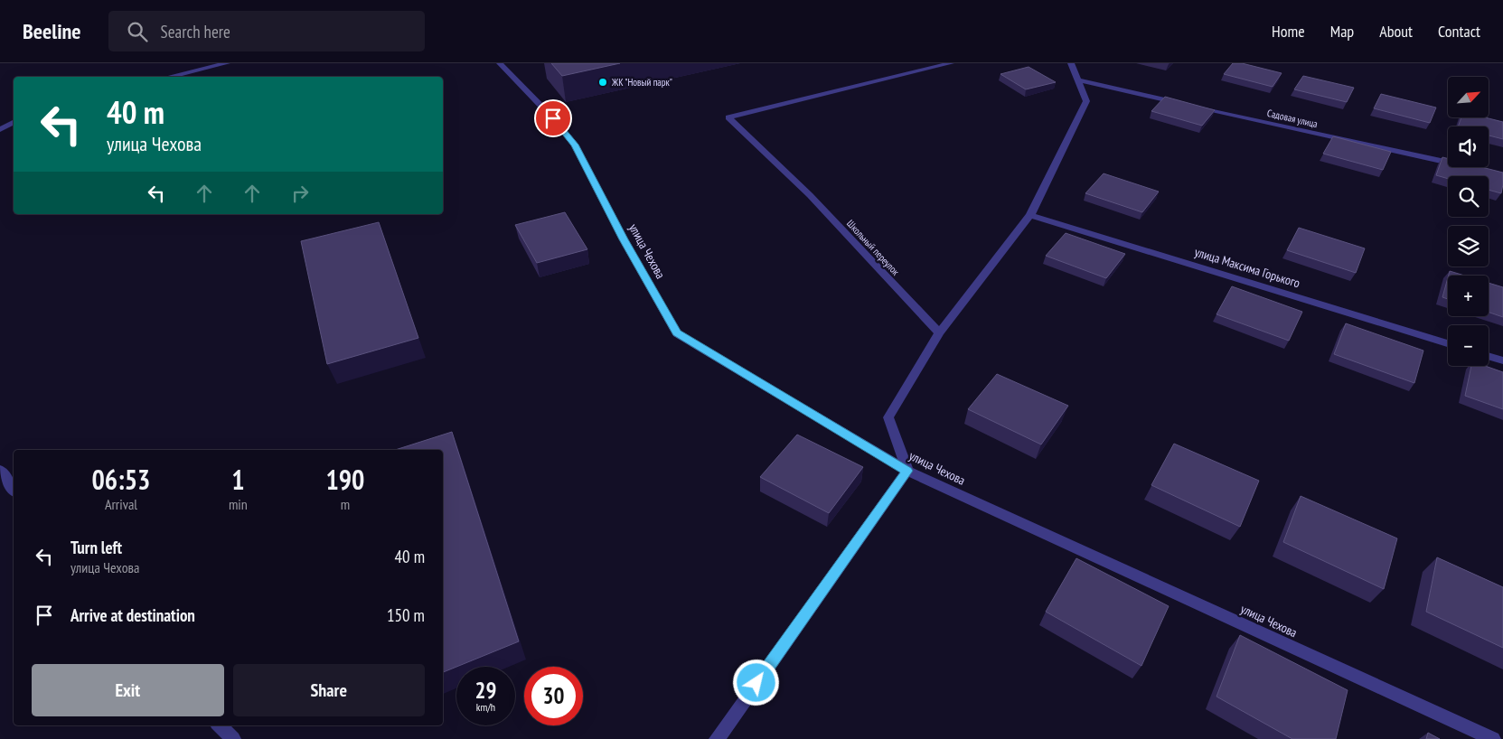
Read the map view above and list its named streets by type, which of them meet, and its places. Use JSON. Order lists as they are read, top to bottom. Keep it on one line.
{"streets":{"street":["Садовая улица","Школьный переулок","улица Чехова","улица Максима Горького"]},"places":["ЖК \"Новый парк\""],"north":"top right","page":{"header":"Beeline","search":"Search here","nav":["Home","Map","About","Contact"],"map_buttons":["+","−"],"turn":["40 m","улица Чехова"],"eta":["06:53","Arrival","1","min","190","m"],"list":[{"name":"Turn left","note":"улица Чехова","value":"40 m"},{"name":"Arrive at destination","value":"150 m"}],"buttons":["Exit","Share"],"speed":"29 km/h","limit":"30"}}
